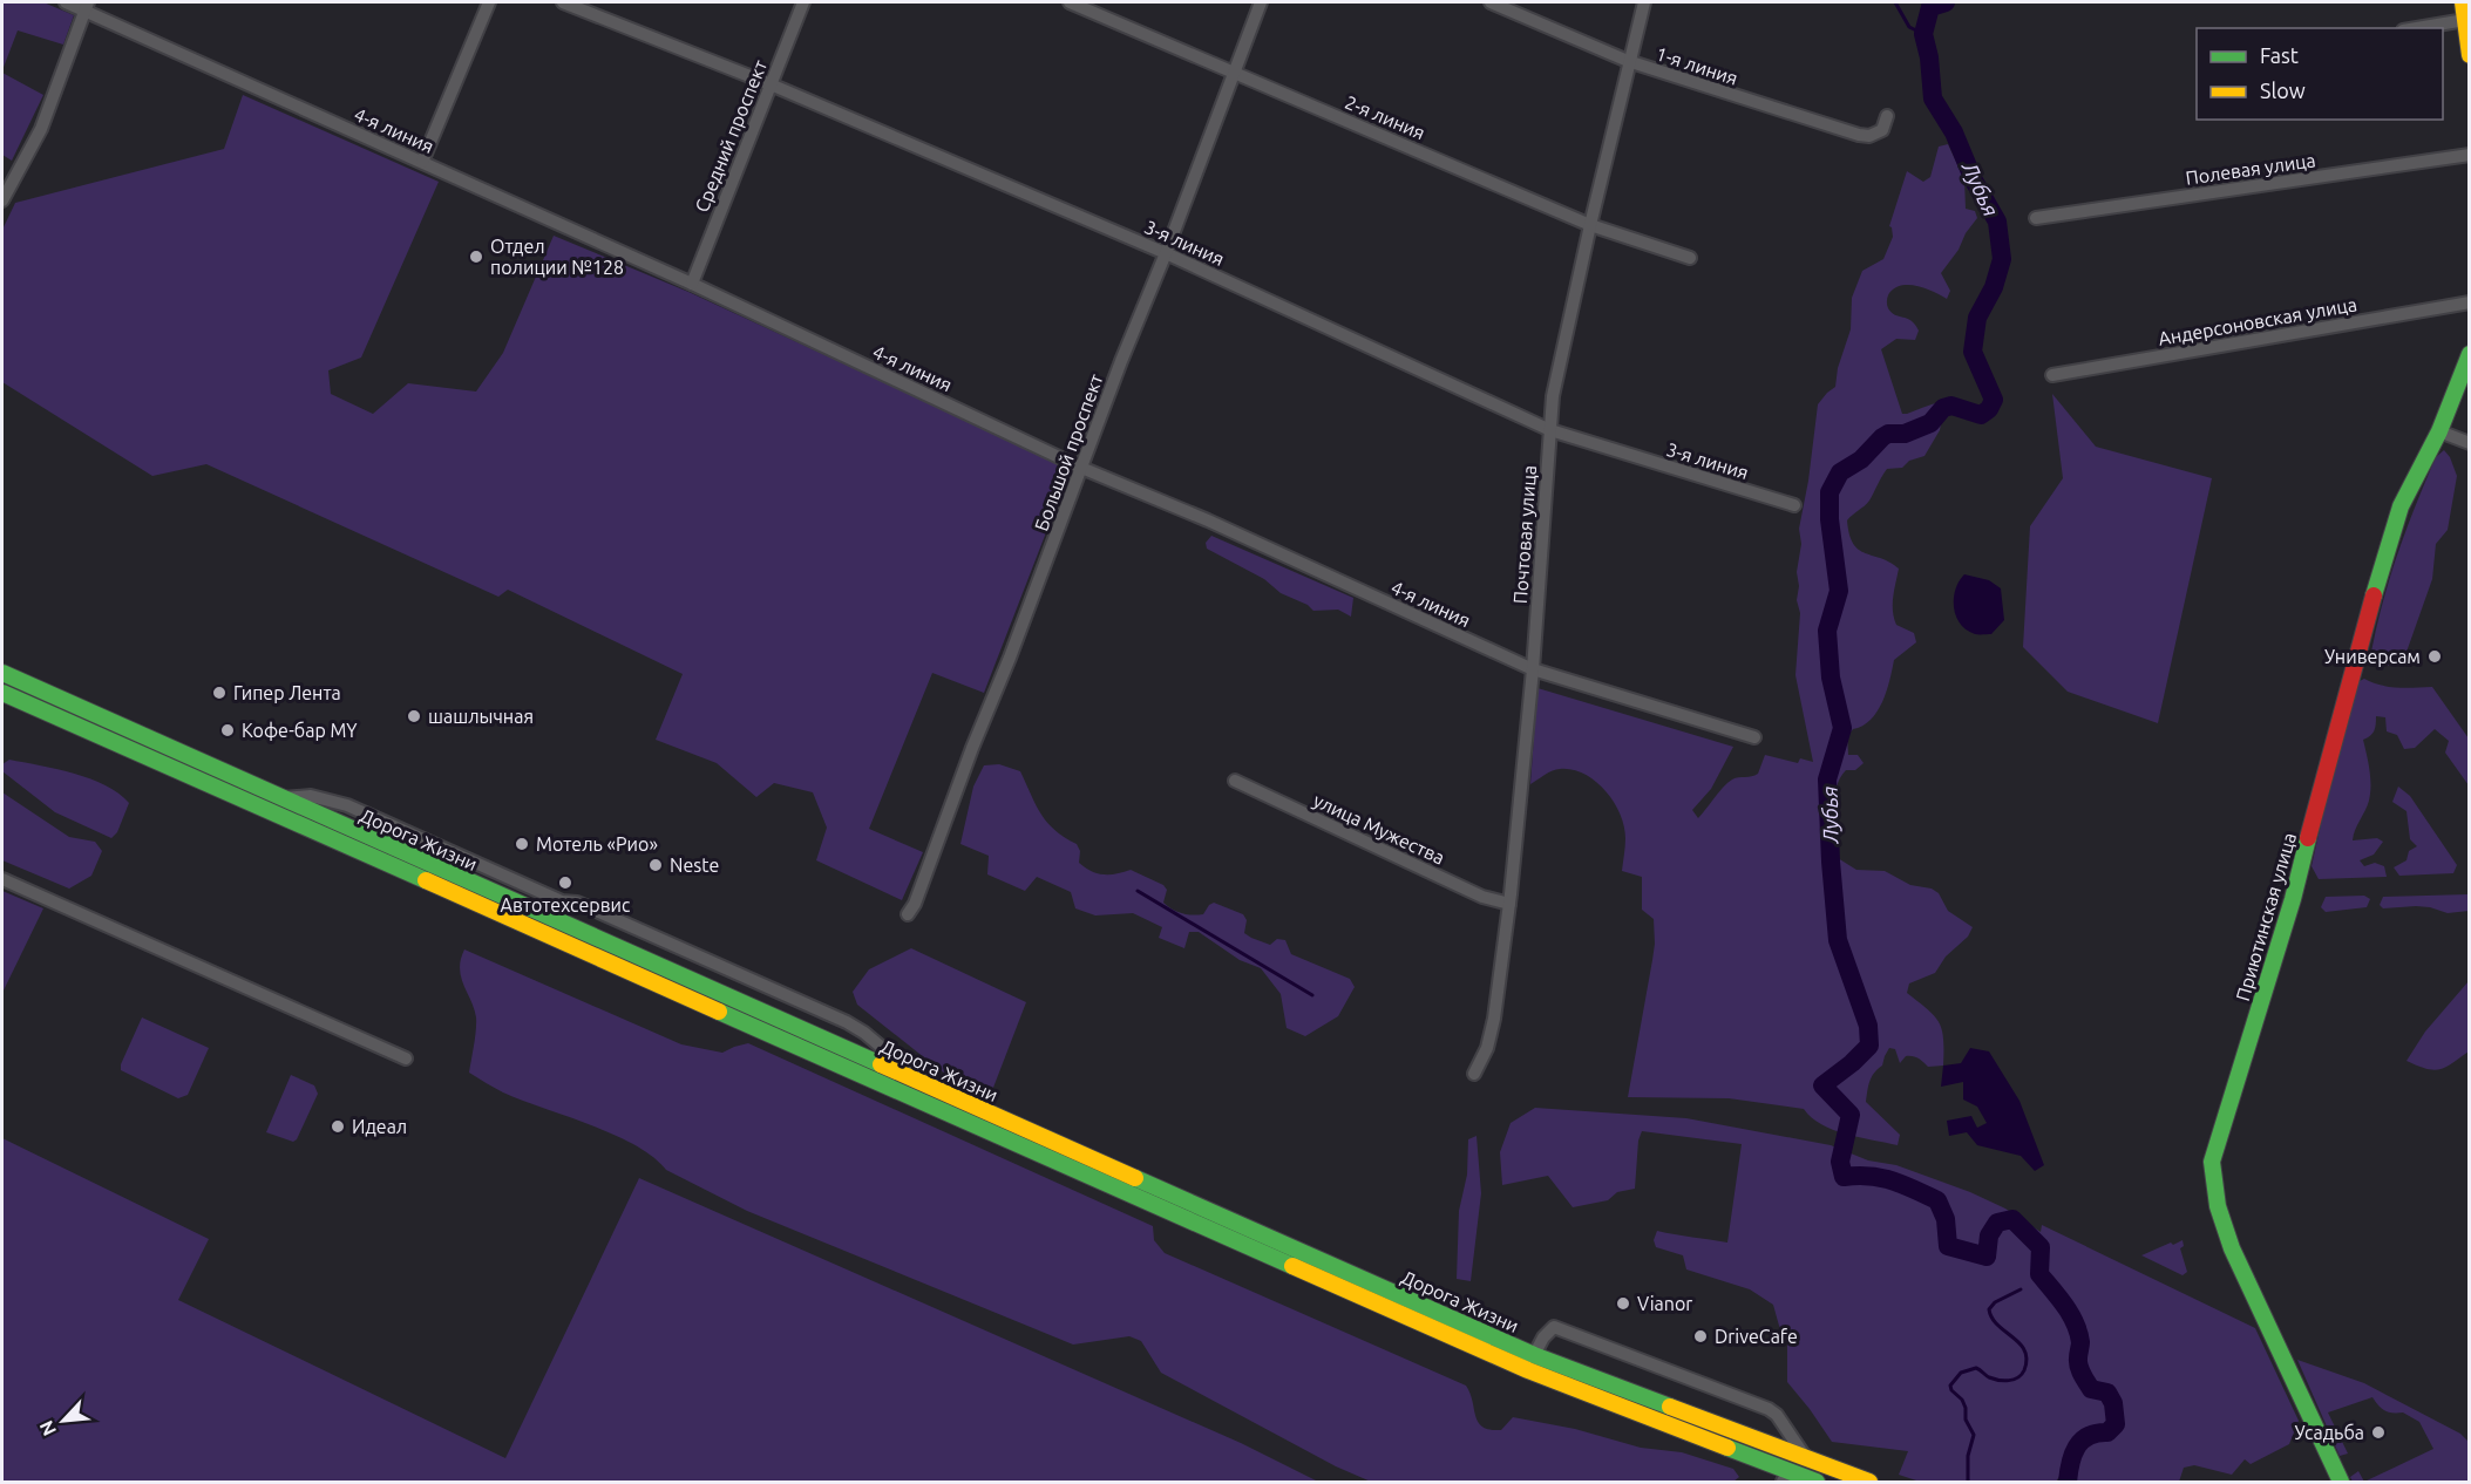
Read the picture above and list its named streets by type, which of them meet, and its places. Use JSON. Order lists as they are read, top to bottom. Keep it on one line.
{"streets":{"main road":["Дорога Жизни","Приютинская улица"],"street":["1-я линия","2-я линия","4-я линия","Средний проспект","Полевая улица","3-я линия","Андерсоновская улица","Большой проспект","Почтовая улица","улица Мужества"]},"crossings":[["1-я линия","Почтовая улица"],["2-я линия","Большой проспект"],["2-я линия","Почтовая улица"],["4-я линия","Средний проспект"],["4-я линия","Большой проспект"],["4-я линия","Почтовая улица"],["Средний проспект","3-я линия"],["3-я линия","Большой проспект"],["3-я линия","Почтовая улица"],["Почтовая улица","улица Мужества"]],"water":["Лубья"],"places":["Отдел полиции №128","Универсам","Гипер Лента","шашлычная","Кофе-бар MY","Мотель «Рио»","Neste","Автотехсервис","Идеал","Vianor","DriveCafe","Усадьба"],"legend":["Fast","Slow"],"north":"bottom left"}
